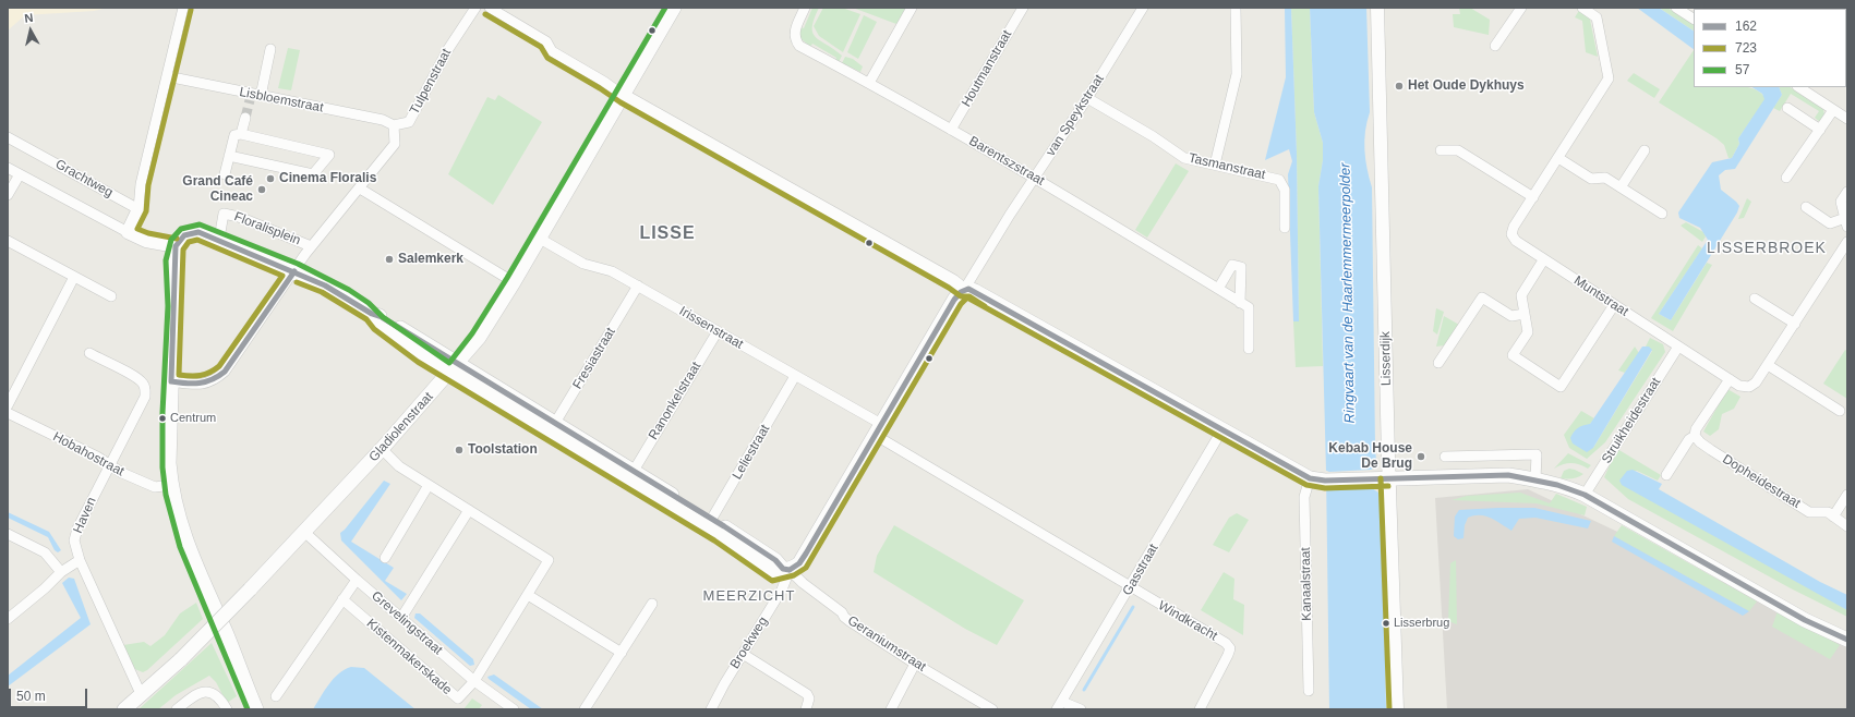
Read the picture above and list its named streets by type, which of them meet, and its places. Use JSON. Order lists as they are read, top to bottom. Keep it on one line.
{"streets":{"main road":["Gladiolenstraat","Broekweg"],"street":["Houtmanstraat","Tulpenstraat","Lisbloemstraat","van Speykstraat","Barentszstraat","Tasmanstraat","Grachtweg","Floralisplein","Muntstraat","Irissenstraat","Fresiastraat","Lisserdijk","Ranonkelstraat","Struikheidestraat","Leliestraat","Hobahostraat","Dopheidestraat","Haven","Gasstraat","Kanaalstraat","Windkracht","Grevelingstraat","Geraniumstraat","Kistenmakerskade"]},"crossings":[["Houtmanstraat","Barentszstraat"],["Tulpenstraat","Lisbloemstraat"],["van Speykstraat","Barentszstraat"],["van Speykstraat","Tasmanstraat"],["van Speykstraat","Broekweg"],["Muntstraat","Struikheidestraat"],["Irissenstraat","Fresiastraat"],["Irissenstraat","Ranonkelstraat"],["Irissenstraat","Gladiolenstraat"],["Irissenstraat","Leliestraat"],["Irissenstraat","Gasstraat"],["Irissenstraat","Windkracht"],["Irissenstraat","Broekweg"],["Gladiolenstraat","Haven"],["Gladiolenstraat","Grevelingstraat"],["Hobahostraat","Haven"],["Gasstraat","Windkracht"],["Grevelingstraat","Kistenmakerskade"],["Broekweg","Geraniumstraat"]],"districts":["LISSE","LISSERBROEK","MEERZICHT"],"water":["Ringvaart van de Haarlemmermeerpolder"],"places":["Het Oude Dykhuys","Cinema Floralis","Grand Café Cineac","Salemkerk","Centrum","Toolstation","Kebab House De Brug","Lisserbrug"],"lines":["transit line 57","transit line 723","transit line 162"],"legend":["162","723","57"],"scale_bar":"50 m","north":"top"}
